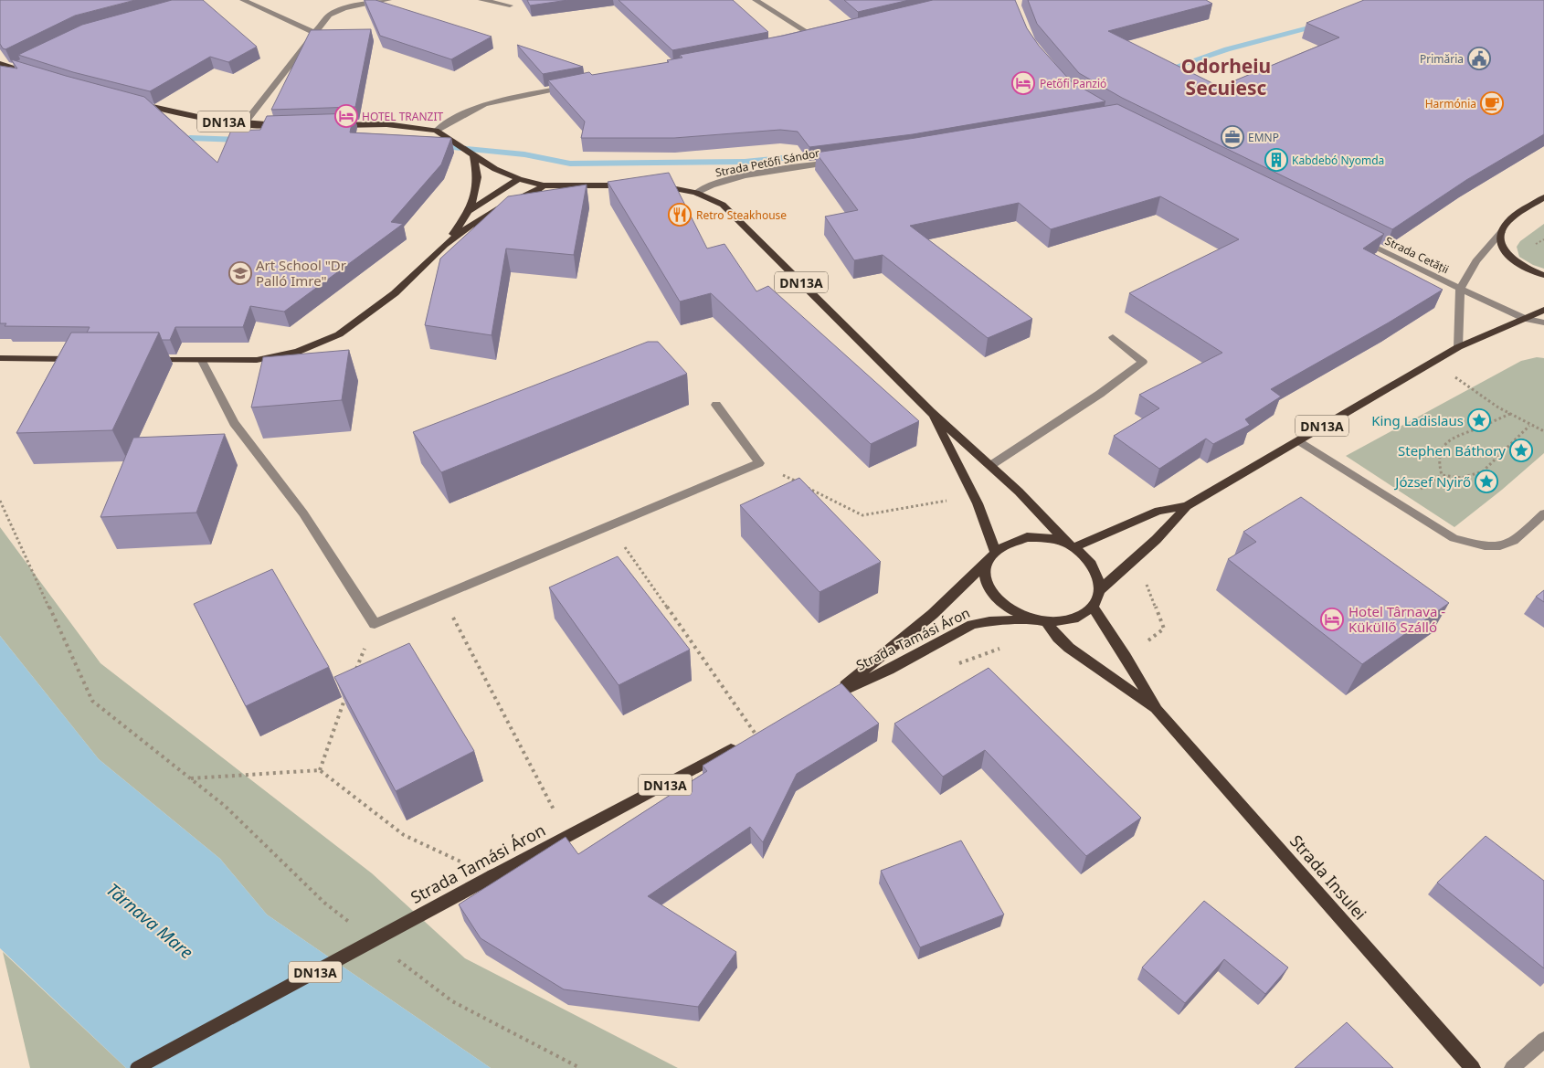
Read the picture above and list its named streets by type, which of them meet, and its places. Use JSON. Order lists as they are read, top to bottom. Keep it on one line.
{"streets":{"main road":["DN13A","Strada Tamási Áron","Strada Insulei"],"street":["Strada Petőfi Sándor","Strada Cetății"]},"crossings":[["DN13A","Strada Petőfi Sándor"],["DN13A","Strada Cetății"],["DN13A","Strada Tamási Áron"],["DN13A","Strada Insulei"],["Strada Tamási Áron","Strada Insulei"]],"districts":["Odorheiu Secuiesc"],"water":["Târnava Mare"],"places":{"public building":["Primăria"],"hotel":["Petőfi Panzió","HOTEL TRANZIT","Hotel Târnava - Küküllő Szálló"],"cafe":["Harmónia"],"office":["EMNP"],"building":["Kabdebó Nyomda"],"restaurant":["Retro Steakhouse"],"school or university":["Art School \"Dr Palló Imre\""],"place":["King Ladislaus","Stephen Báthory","József Nyirő"]}}
